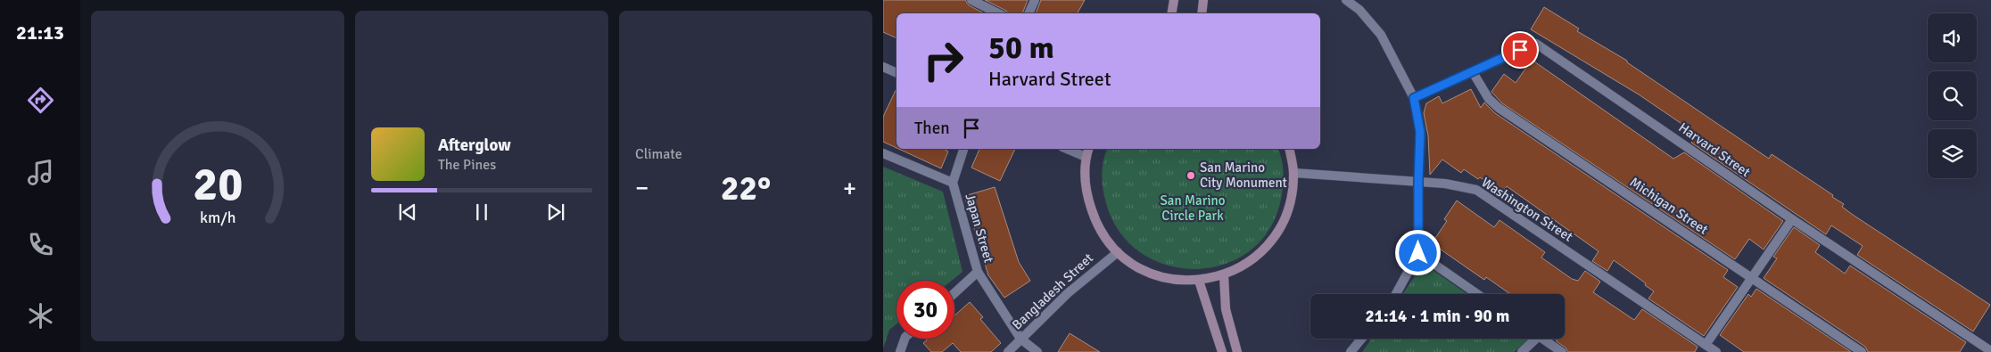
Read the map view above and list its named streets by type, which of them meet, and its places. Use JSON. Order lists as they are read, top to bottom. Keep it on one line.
{"streets":{"street":["Harvard Street","Michigan Street","Washington Street","Japan Street","Bangladesh Street"]},"crossings":[["Harvard Street","Michigan Street"],["Japan Street","Bangladesh Street"]],"parks":["San Marino Circle Park"],"places":["San Marino City Monument"],"page":{"tabs":"21:13","tile":"Climate","turn":["50 m","Harvard Street"],"then":"Then","song":["Afterglow","The Pines"],"heat":["−","22°","+"],"limit":"30","trip":"21:14 · 1 min · 90 m","gauge":["20","km/h"]}}
